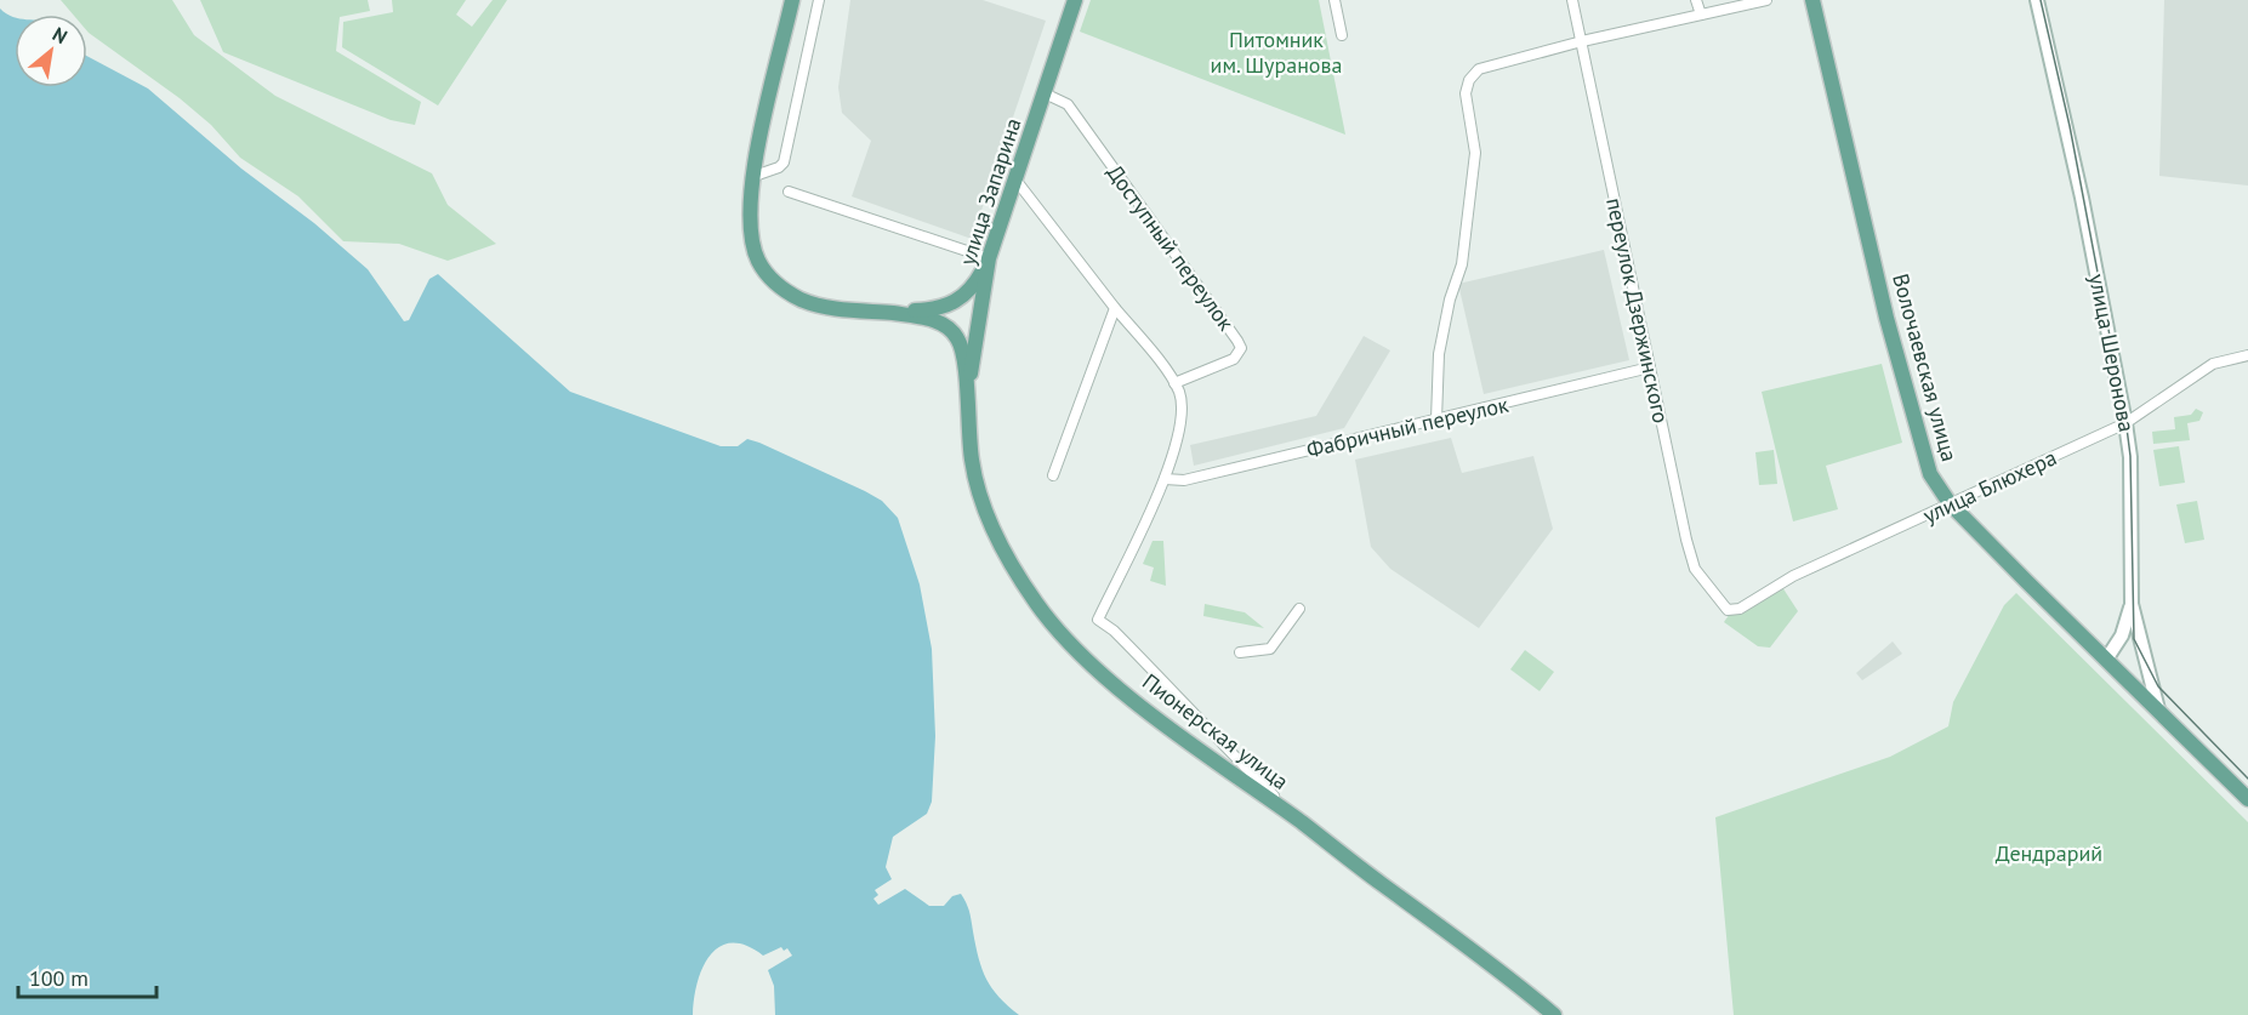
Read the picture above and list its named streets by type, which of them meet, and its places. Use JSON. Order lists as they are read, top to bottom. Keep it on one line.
{"streets":{"main road":["улица Запарина","улица Шеронова","Волочаевская улица","Пионерская улица"],"street":["Доступный переулок","переулок Дзержинского","Фабричный переулок","улица Блюхера"]},"crossings":[["улица Запарина","Доступный переулок"],["улица Запарина","Пионерская улица"],["переулок Дзержинского","Фабричный переулок"],["переулок Дзержинского","улица Блюхера"],["улица Шеронова","Волочаевская улица"],["улица Шеронова","улица Блюхера"],["Волочаевская улица","улица Блюхера"]],"parks":["Питомник им. Шуранова","Дендрарий"],"scale_bar":"100 m","north":"top right"}
